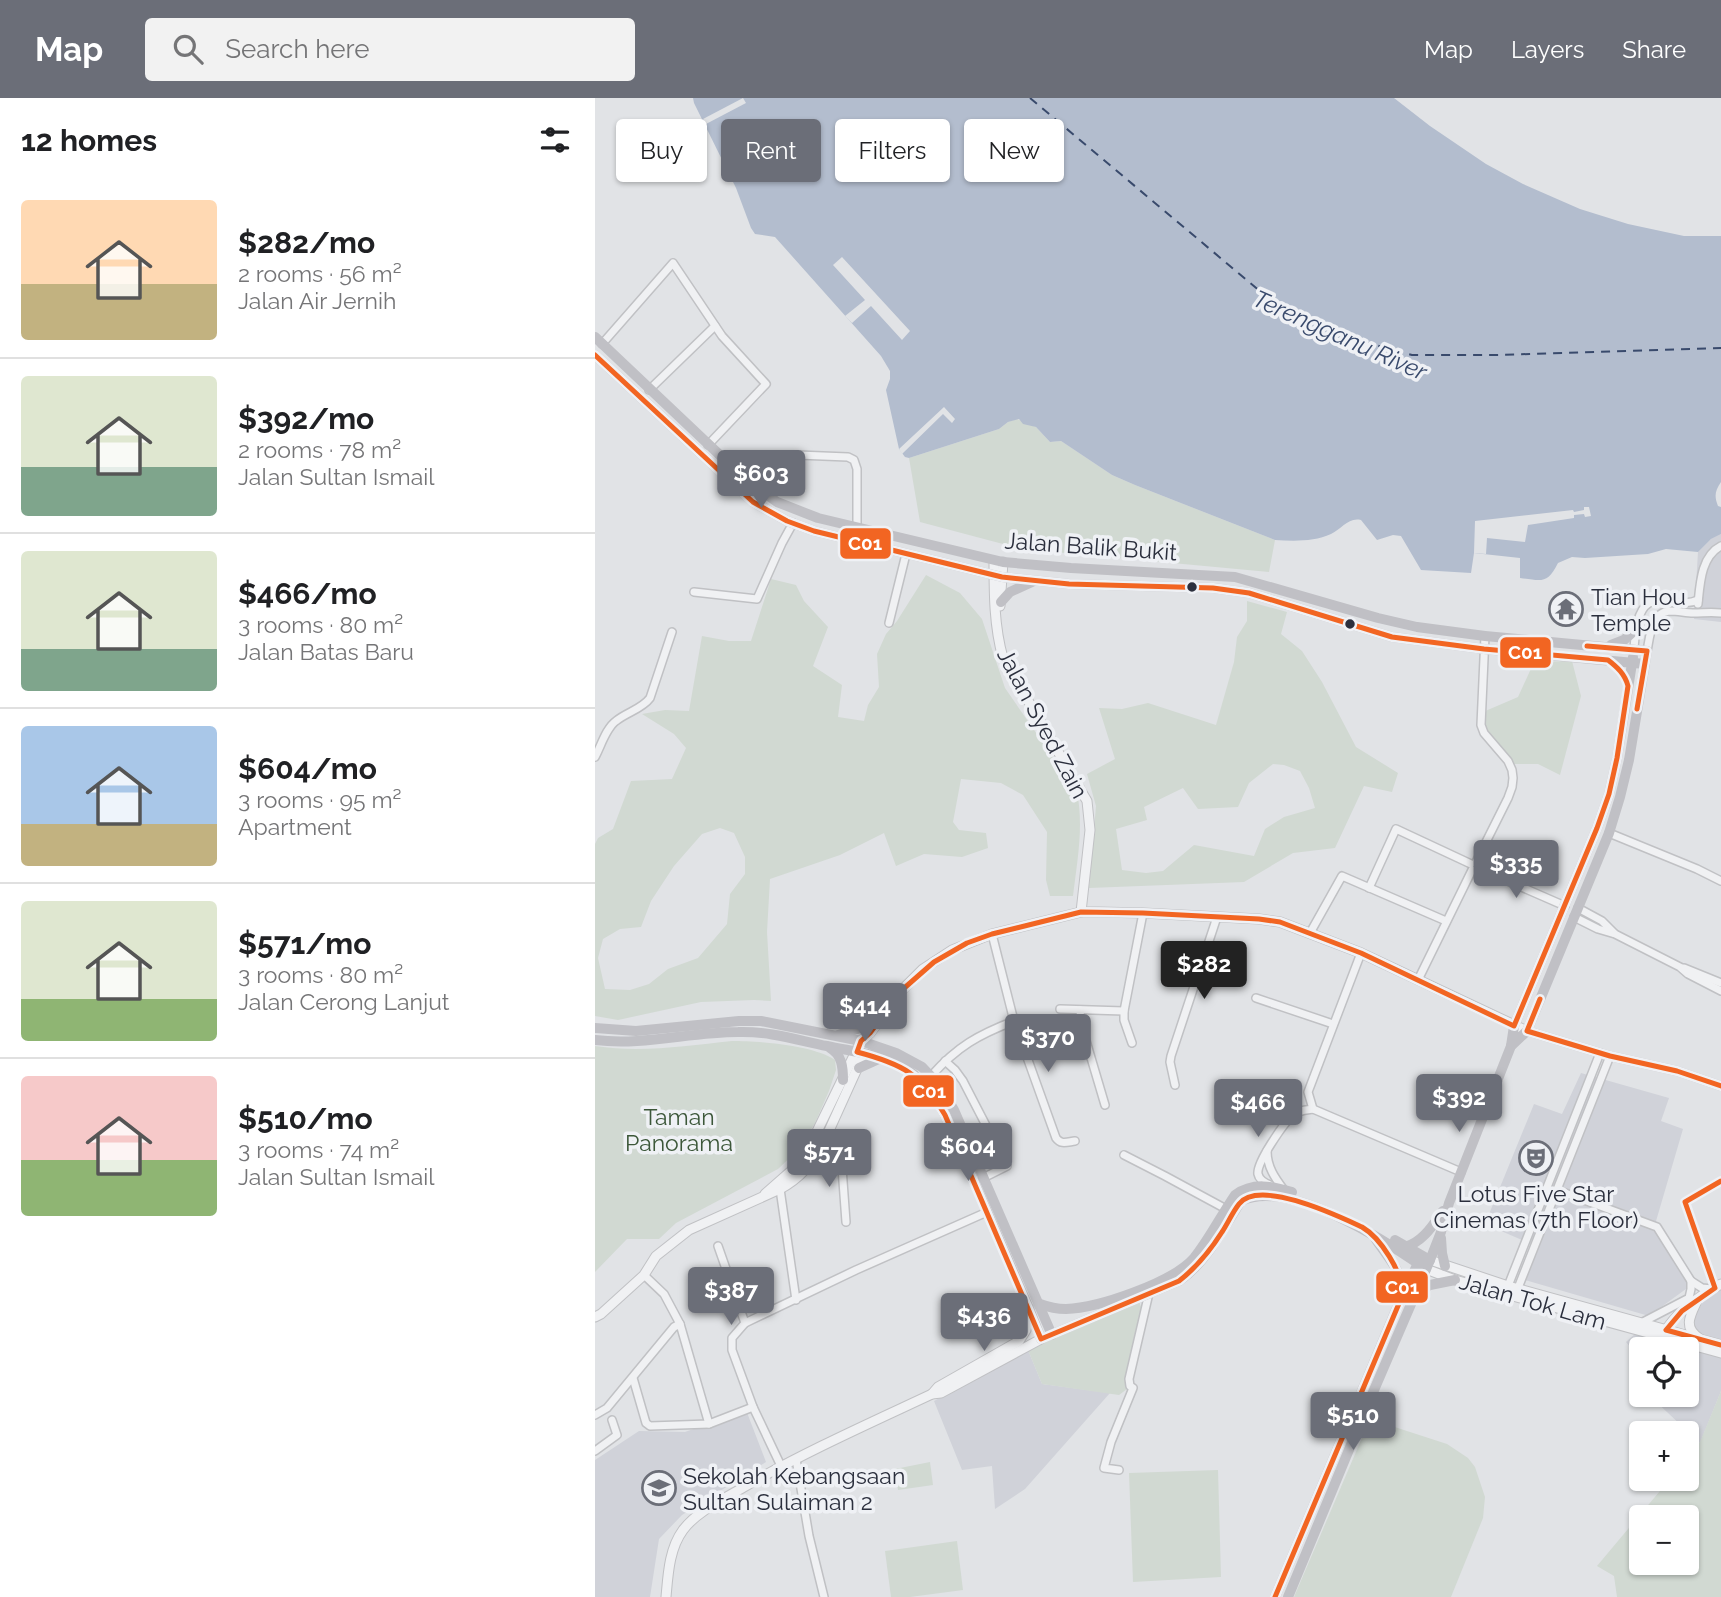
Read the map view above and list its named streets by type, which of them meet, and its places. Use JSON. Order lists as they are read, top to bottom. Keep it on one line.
{"streets":{"main road":["Jalan Balik Bukit"],"street":["Jalan Syed Zain","Jalan Tok Lam"]},"crossings":[["Jalan Balik Bukit","Jalan Syed Zain"]],"water":["Terengganu River"],"parks":["Taman Panorama"],"places":{"temple":["Tian Hou Temple"],"theatre":["Lotus Five Star Cinemas (7th Floor)"],"school or university":["Sekolah Kebangsaan Sultan Sulaiman 2"]},"lines":["transit line C01"],"page":{"header":"Map","search":"Search here","nav":["Map","Layers","Share"],"heading":"12 homes","chip":["Buy","Rent","Filters","New"],"list":[{"name":"$282/mo","note":"2 rooms · 56 m² · Jalan Air Jernih"},{"name":"$392/mo","note":"2 rooms · 78 m² · Jalan Sultan Ismail"},{"name":"$466/mo","note":"3 rooms · 80 m² · Jalan Batas Baru"},{"name":"$604/mo","note":"3 rooms · 95 m² · Apartment"},{"name":"$571/mo","note":"3 rooms · 80 m² · Jalan Cerong Lanjut"},{"name":"$510/mo","note":"3 rooms · 74 m² · Jalan Sultan Ismail"}],"price":["$603","$335","$282","$414","$370","$392","$466","$604","$571","$387","$436","$510"],"map_buttons":["+","−"]}}
